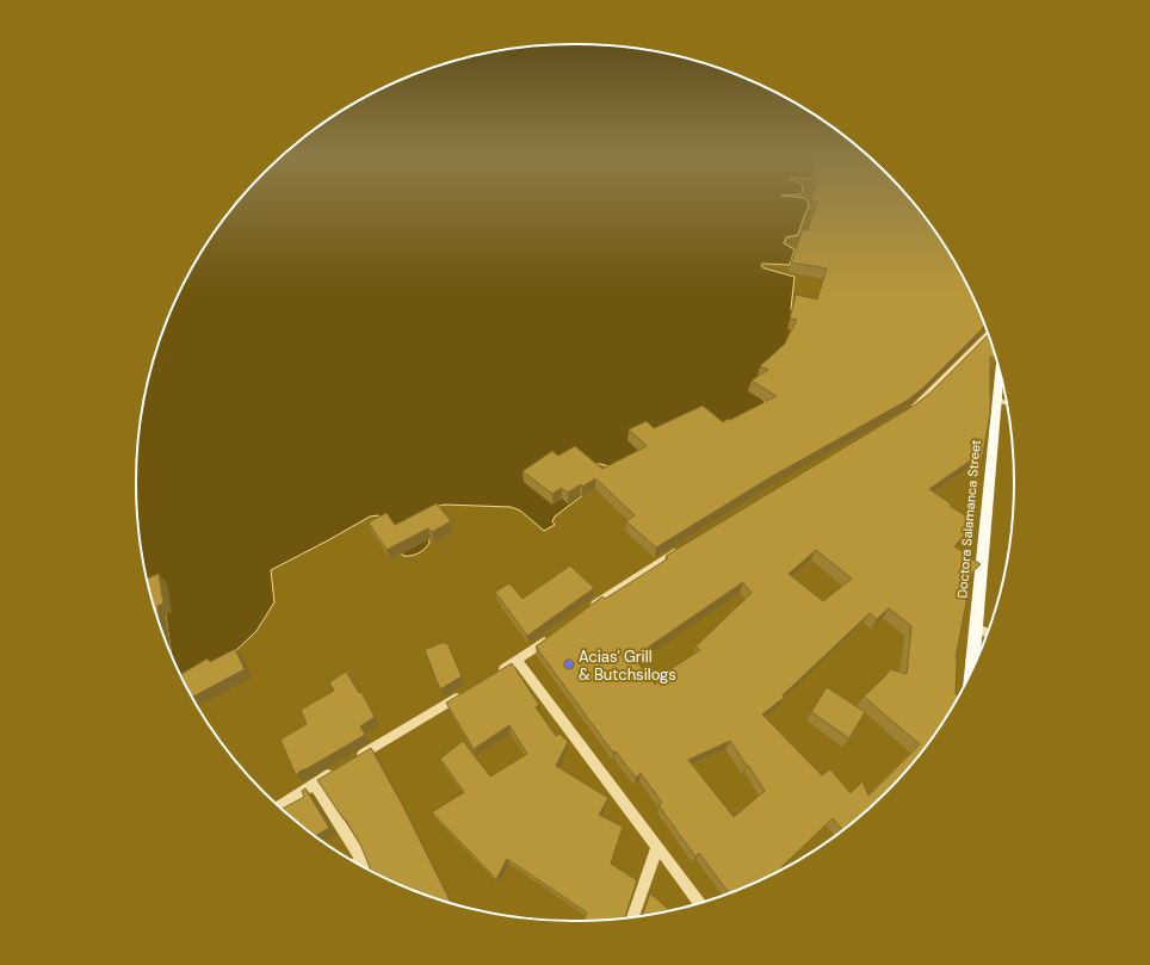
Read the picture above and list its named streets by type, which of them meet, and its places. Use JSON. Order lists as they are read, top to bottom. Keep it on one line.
{"streets":{"main road":["Doctora Salamanca Street"]},"places":["Acias' Grill & Butchsilogs"]}
